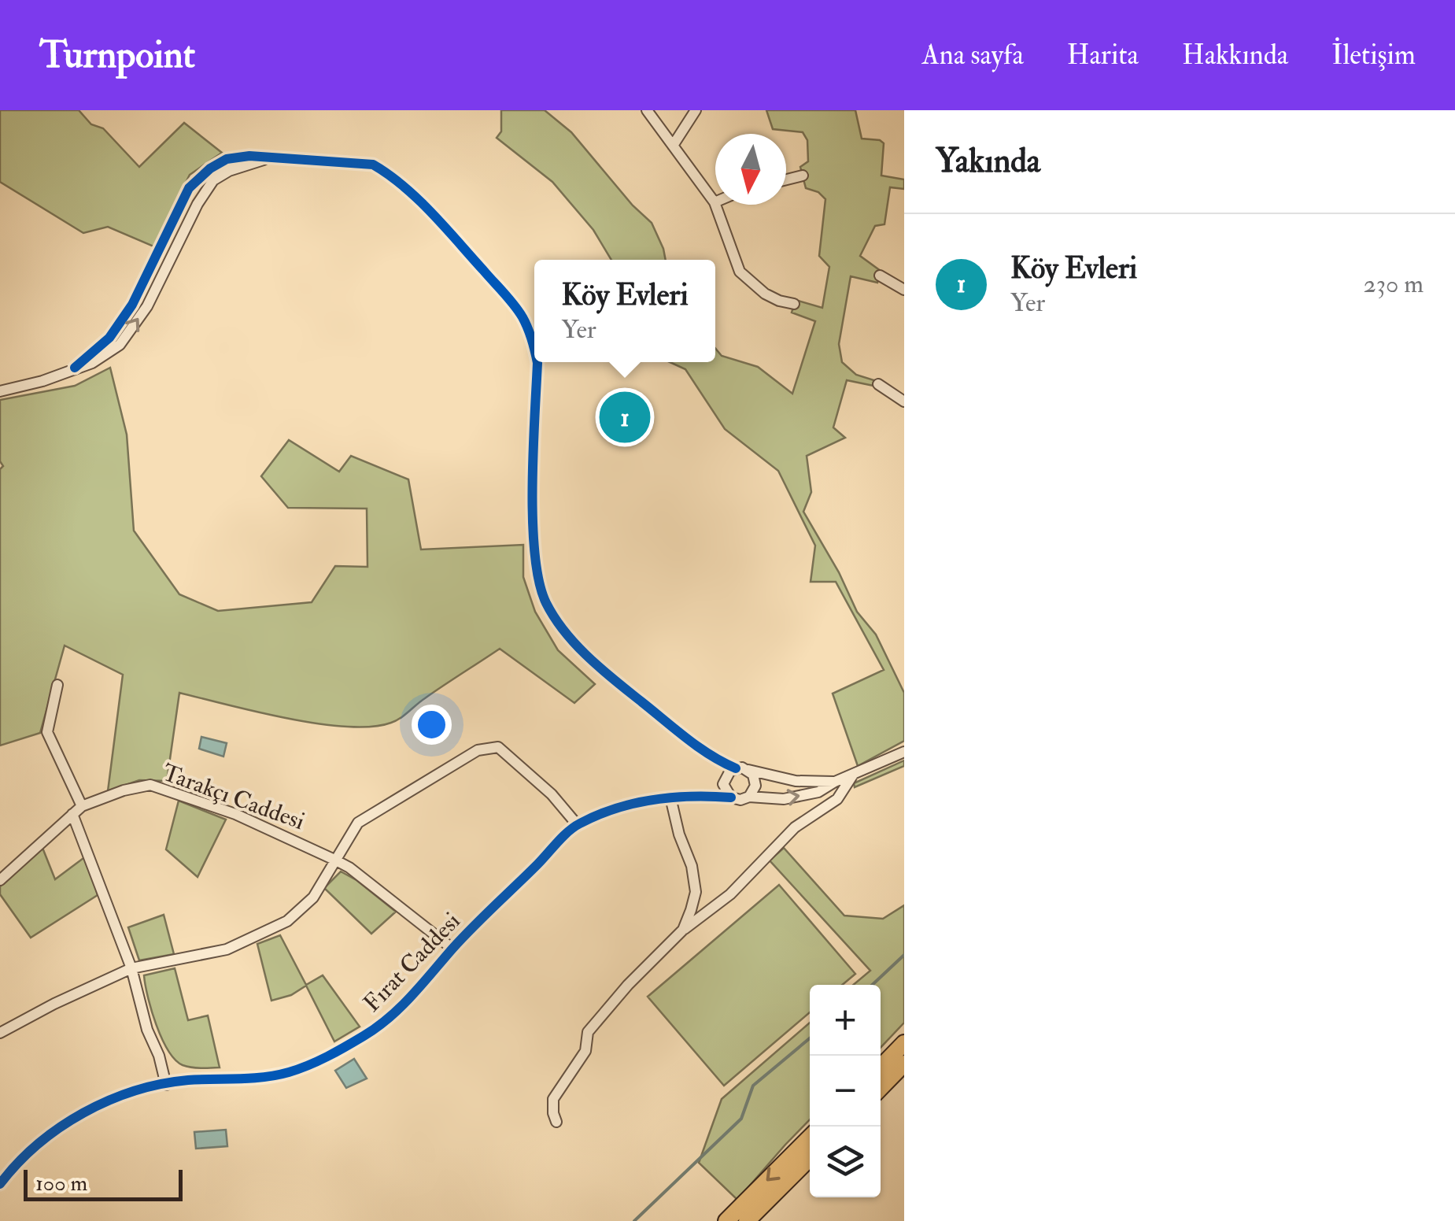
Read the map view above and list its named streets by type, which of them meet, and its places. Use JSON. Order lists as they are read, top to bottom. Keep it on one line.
{"streets":{"street":["Tarakçı Caddesi","Fırat Caddesi"]},"crossings":[["Tarakçı Caddesi","Fırat Caddesi"]],"scale_bar":"100 m","north":"bottom","page":{"header":"Turnpoint","nav":["Ana sayfa","Harita","Hakkında","İletişim"],"heading":"Yakında","list":[{"mark":"1","name":"Köy Evleri","note":"Yer","value":"230 m"}],"popup":["Köy Evleri","Yer"],"pins":"1","map_buttons":["+","−"],"scale":"100 m"}}
